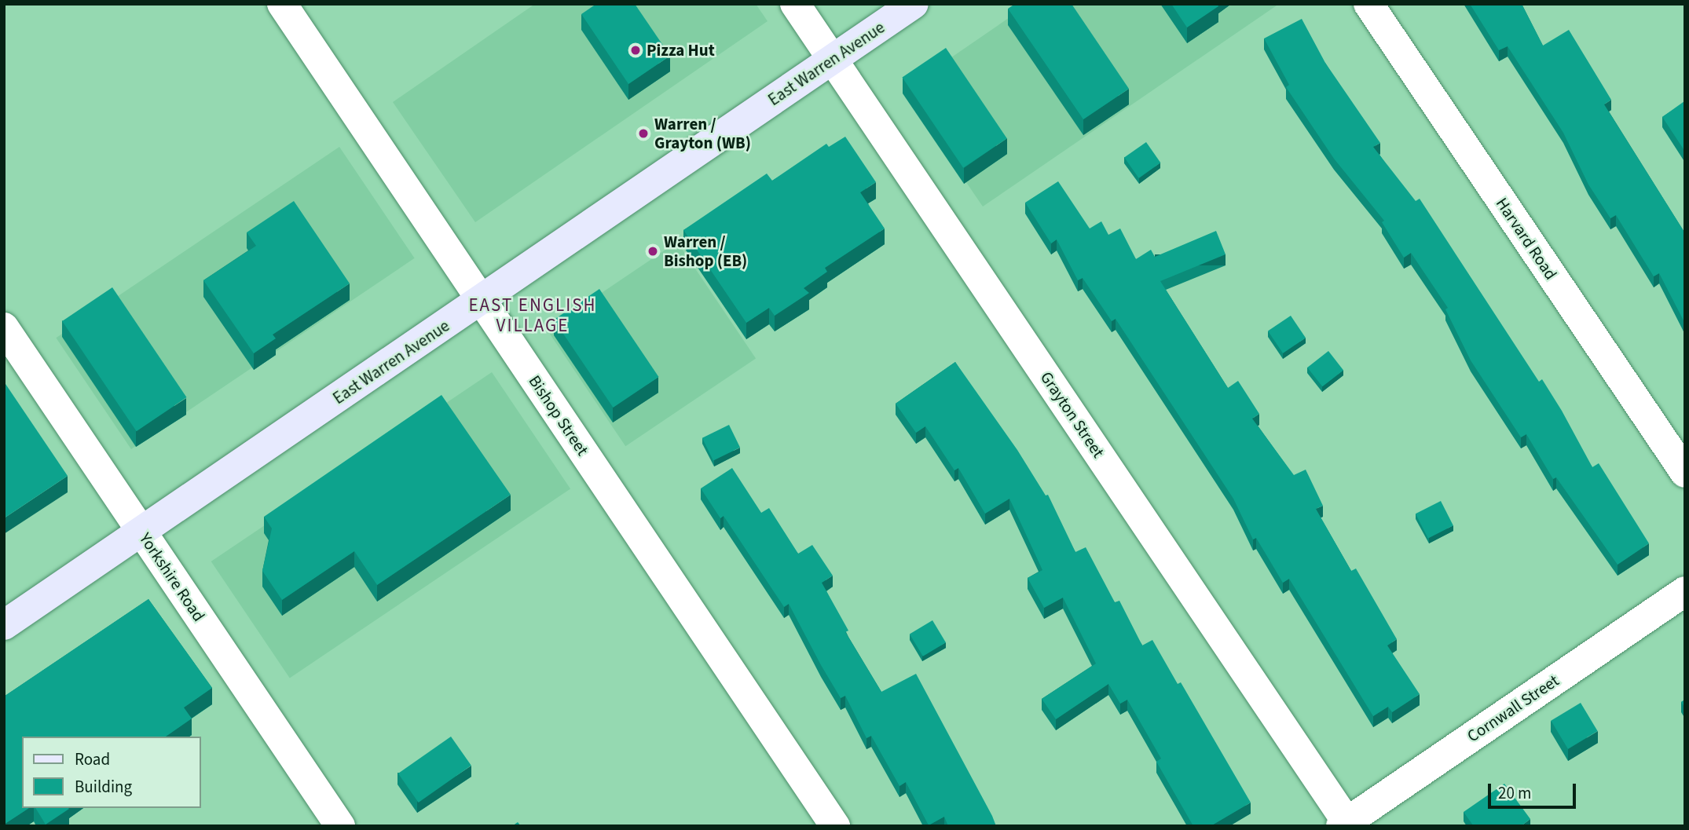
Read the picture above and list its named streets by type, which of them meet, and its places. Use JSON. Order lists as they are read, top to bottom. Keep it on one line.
{"streets":{"main road":["East Warren Avenue"],"street":["Harvard Road","Grayton Street","Bishop Street","Yorkshire Road","Cornwall Street"]},"crossings":[["East Warren Avenue","Grayton Street"],["East Warren Avenue","Bishop Street"],["East Warren Avenue","Yorkshire Road"],["Grayton Street","Cornwall Street"]],"districts":["EAST ENGLISH VILLAGE"],"places":["Pizza Hut","Warren / Grayton (WB)","Warren / Bishop (EB)"],"legend":["Road","Building"],"scale_bar":"20 m"}
